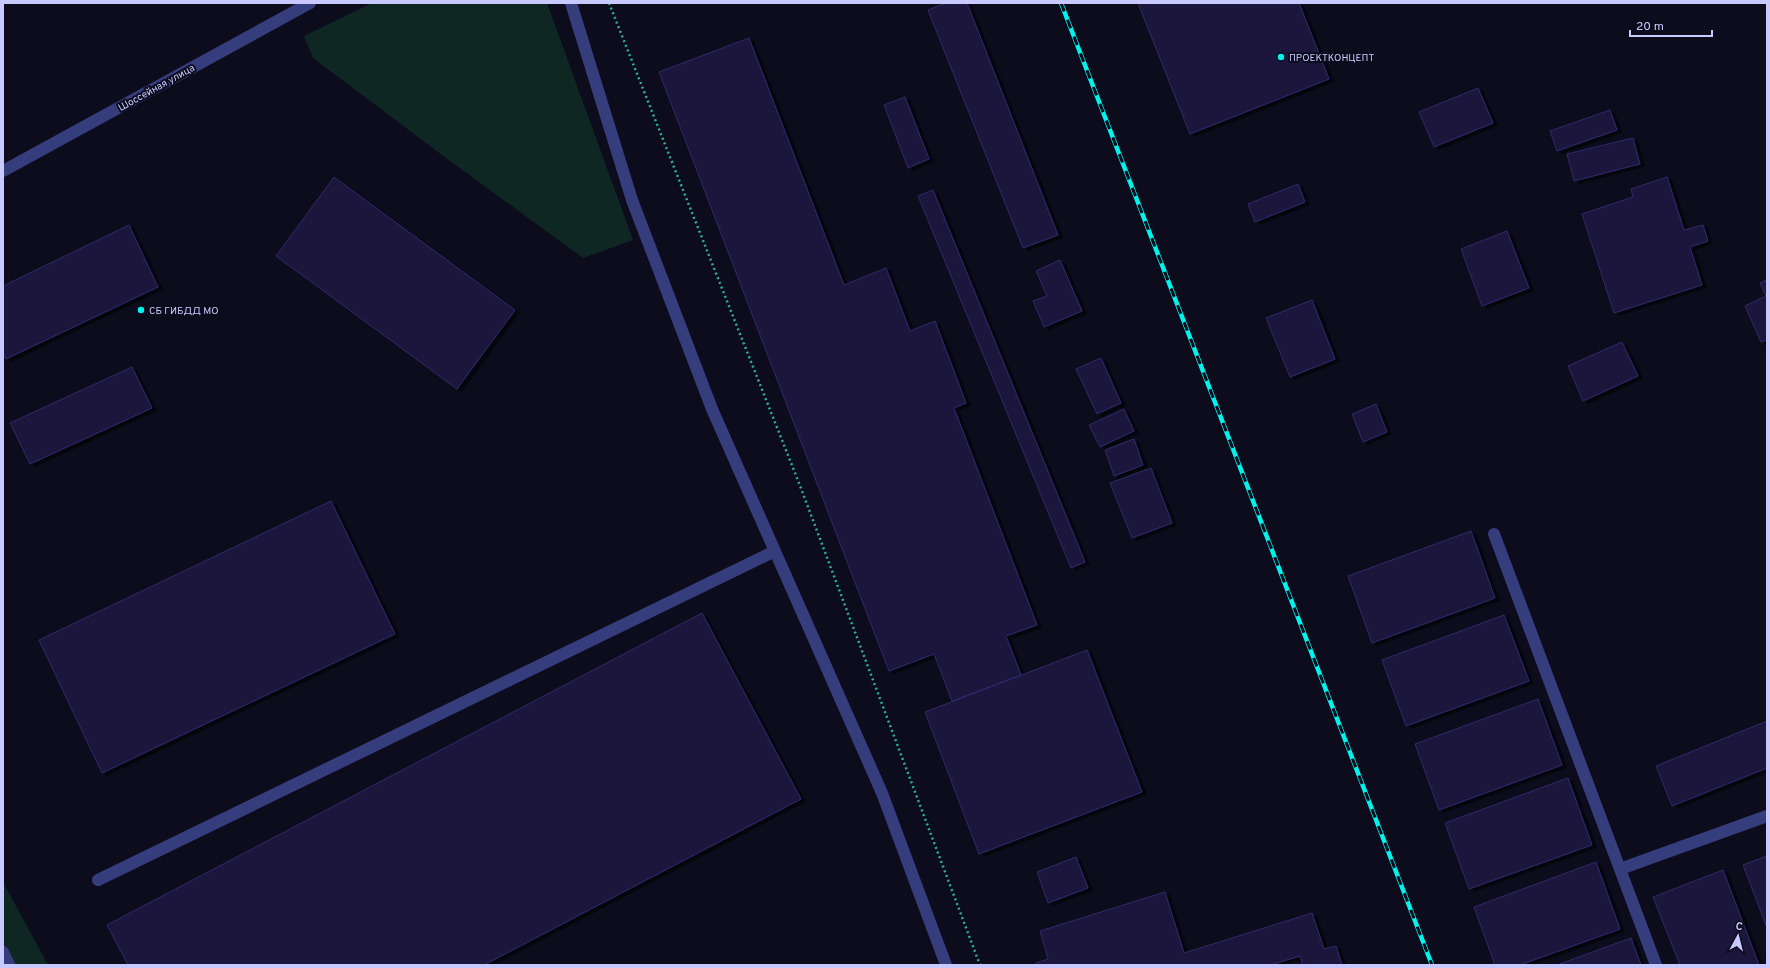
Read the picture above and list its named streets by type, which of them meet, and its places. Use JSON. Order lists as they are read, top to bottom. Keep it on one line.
{"streets":{"street":["Шоссейная улица"]},"places":["ПРОЕКТКОНЦЕПТ","СБ ГИБДД МО"],"scale_bar":"20 m","north":"top"}
